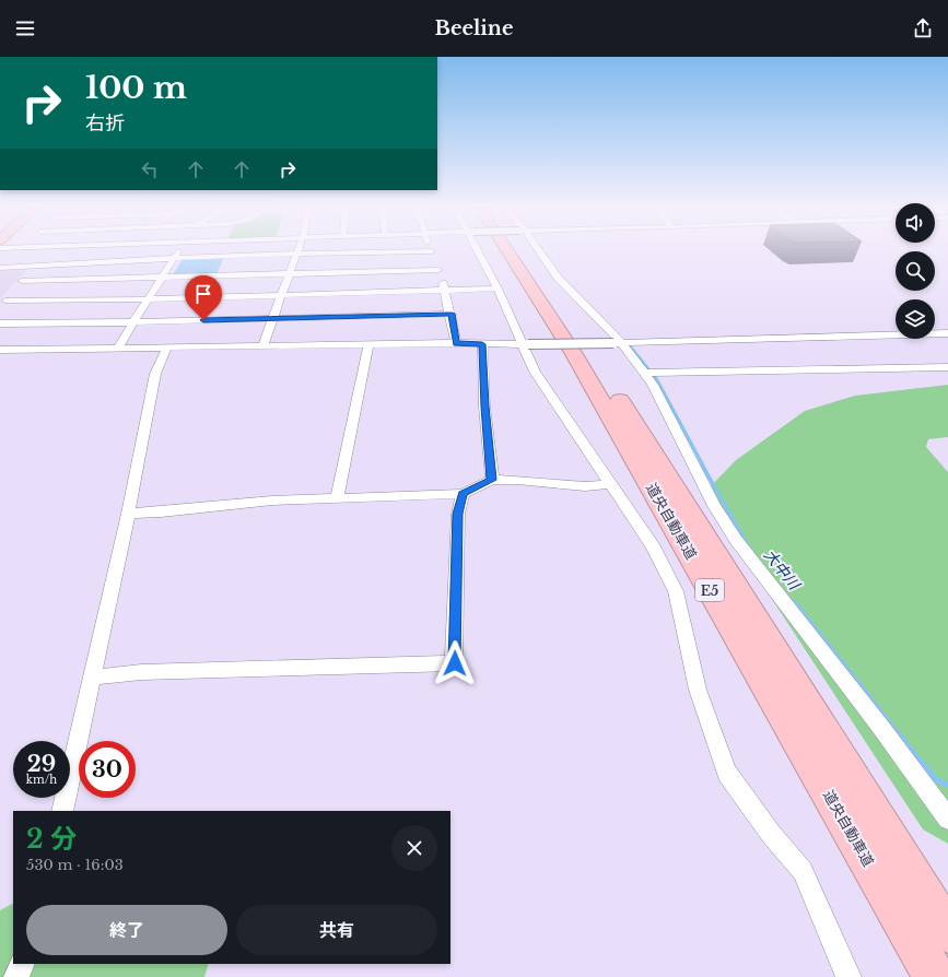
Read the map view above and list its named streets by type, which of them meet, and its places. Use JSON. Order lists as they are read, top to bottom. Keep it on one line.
{"streets":{"highway":["道央自動車道","E5"]},"water":["大中川"],"page":{"header":"Beeline","turn":["100 m","右折"],"speed":"29 km/h","limit":"30","heading":["2 分","530 m · 16:03"],"buttons":["終了","共有"]}}
